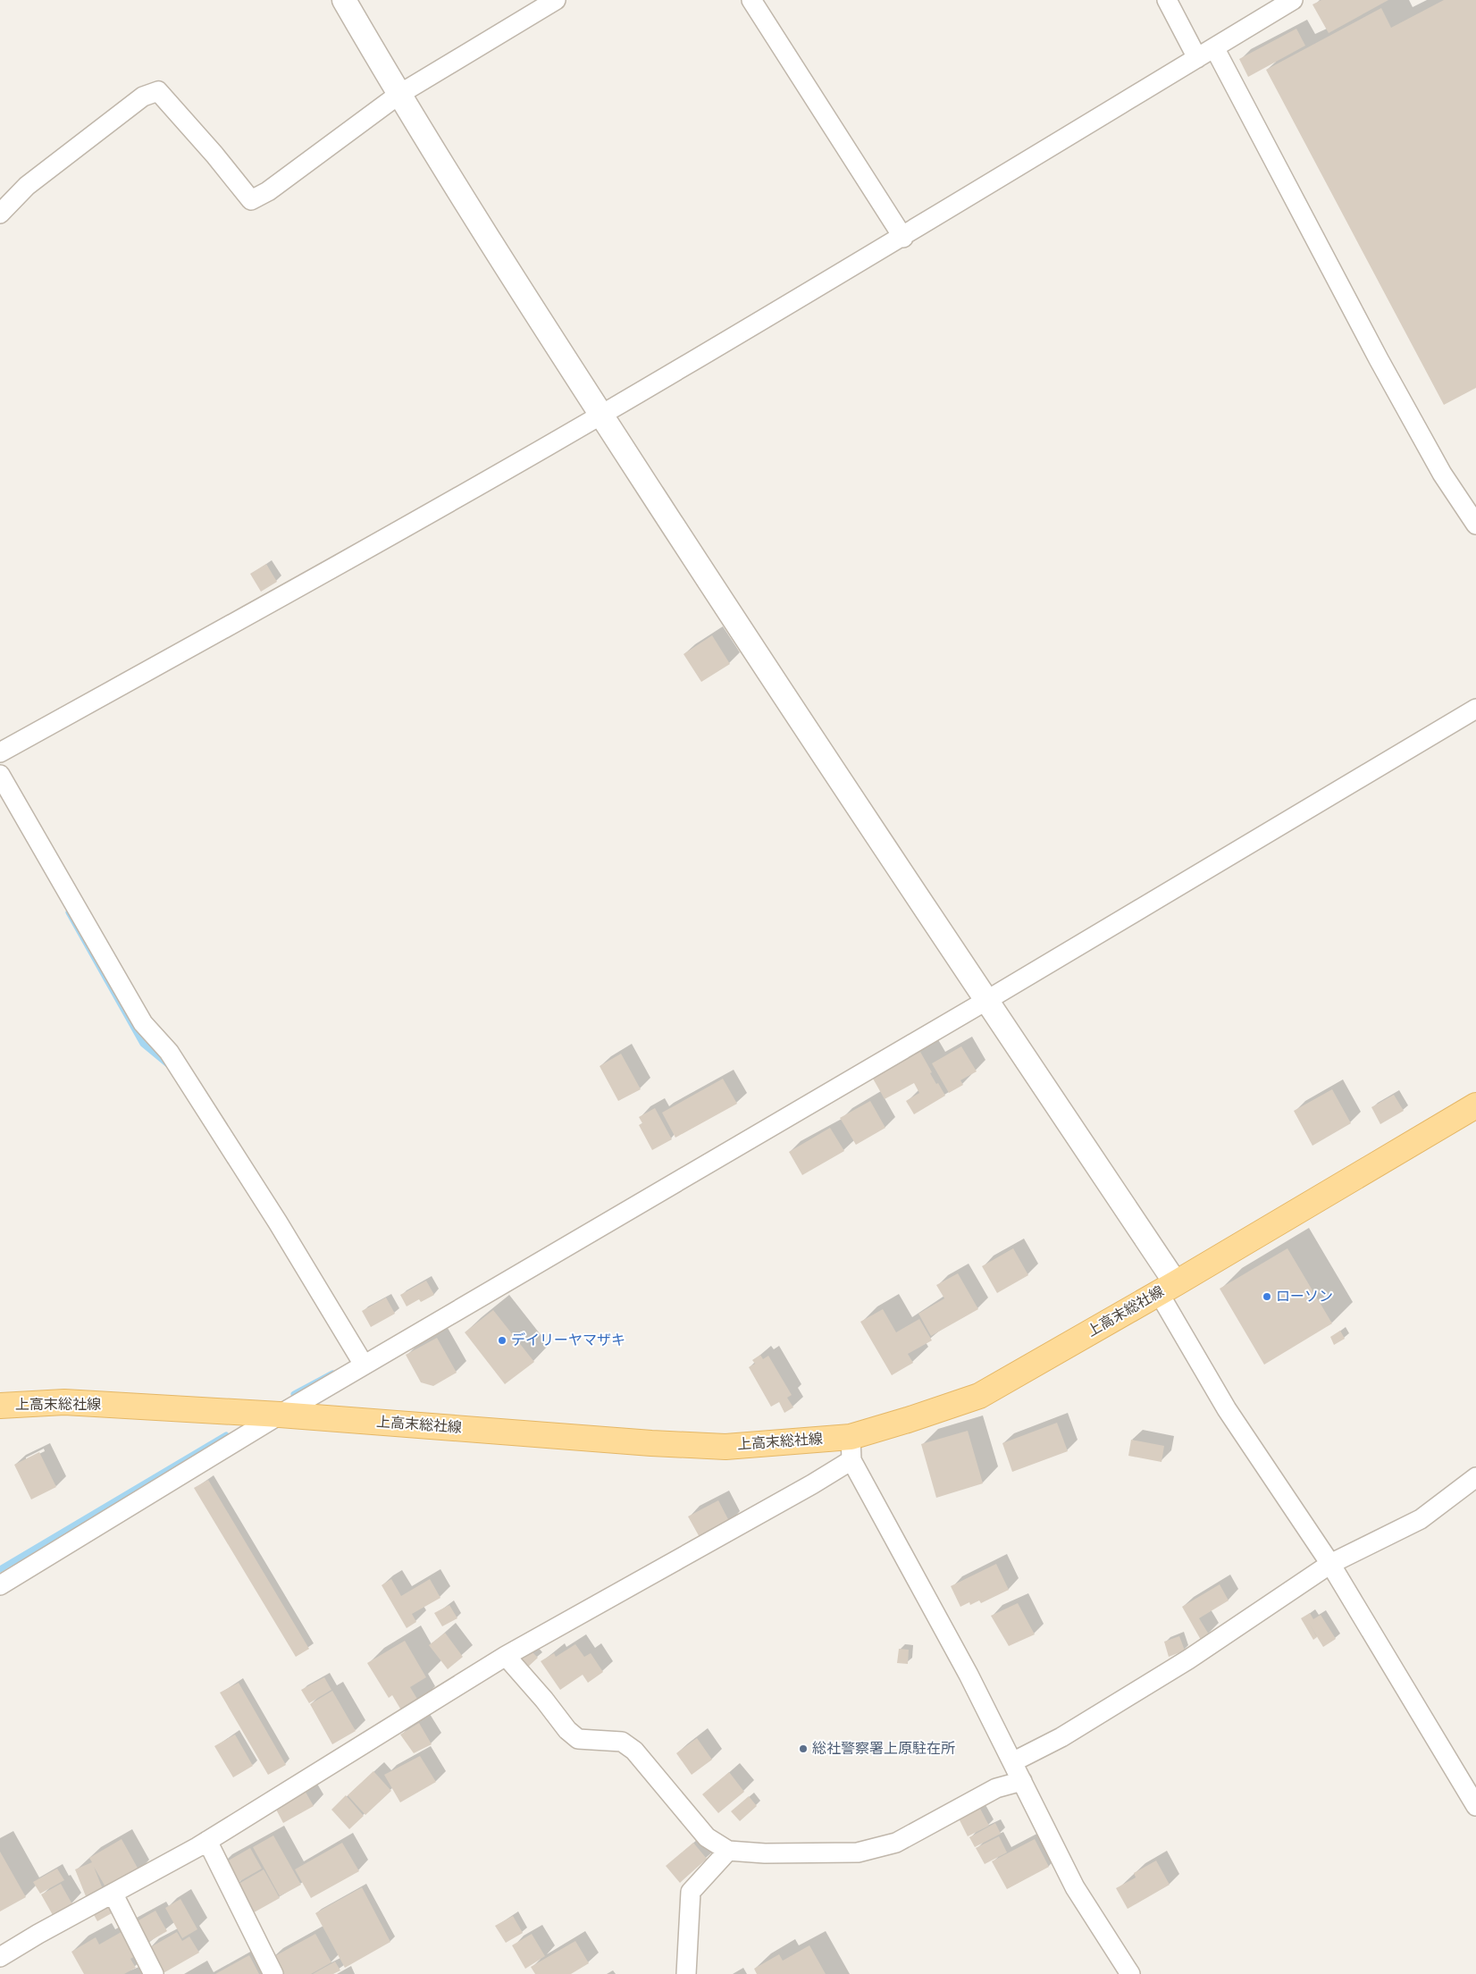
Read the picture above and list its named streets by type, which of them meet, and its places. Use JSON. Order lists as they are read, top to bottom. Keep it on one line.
{"streets":{"main road":["上高末総社線"]},"places":["ローソン","デイリーヤマザキ","総社警察署上原駐在所"]}
